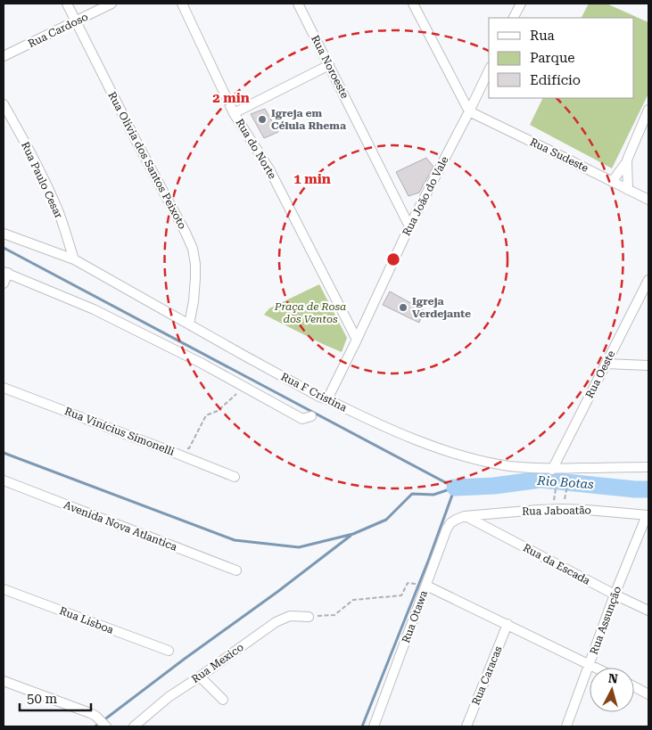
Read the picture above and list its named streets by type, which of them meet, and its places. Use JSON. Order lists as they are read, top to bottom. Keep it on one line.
{"streets":{"street":["Rua Cardoso","Rua Noroeste","Rua do Norte","Rua Sudeste","Rua Olivia dos Santos Peixoto","Rua Paulo Cesar","Rua João do Vale","Rua Oeste","Rua F Cristina","Rua Vinícius Simonelli","Rua Jaboatão","Avenida Nova Atlantica","Rua da Escada","Rua Otawa","Rua Lisboa","Rua Assunção","Rua Mexico","Rua Caracas"]},"crossings":[["Rua Cardoso","Rua Olivia dos Santos Peixoto"],["Rua Noroeste","Rua João do Vale"],["Rua do Norte","Rua João do Vale"],["Rua Sudeste","Rua João do Vale"],["Rua Olivia dos Santos Peixoto","Rua F Cristina"],["Rua Paulo Cesar","Rua F Cristina"],["Rua João do Vale","Rua F Cristina"],["Rua Oeste","Rua F Cristina"],["Rua Jaboatão","Rua da Escada"],["Rua Jaboatão","Rua Otawa"],["Rua Jaboatão","Rua Assunção"],["Rua da Escada","Rua Otawa"],["Rua da Escada","Rua Assunção"]],"water":["Rio Botas"],"parks":["Praça de Rosa dos Ventos"],"places":["Igreja em Célula Rhema","Igreja Verdejante"],"legend":["Rua","Parque","Edifício"],"scale_bar":"50 m","north":"top","rings":["2 min","1 min"]}
